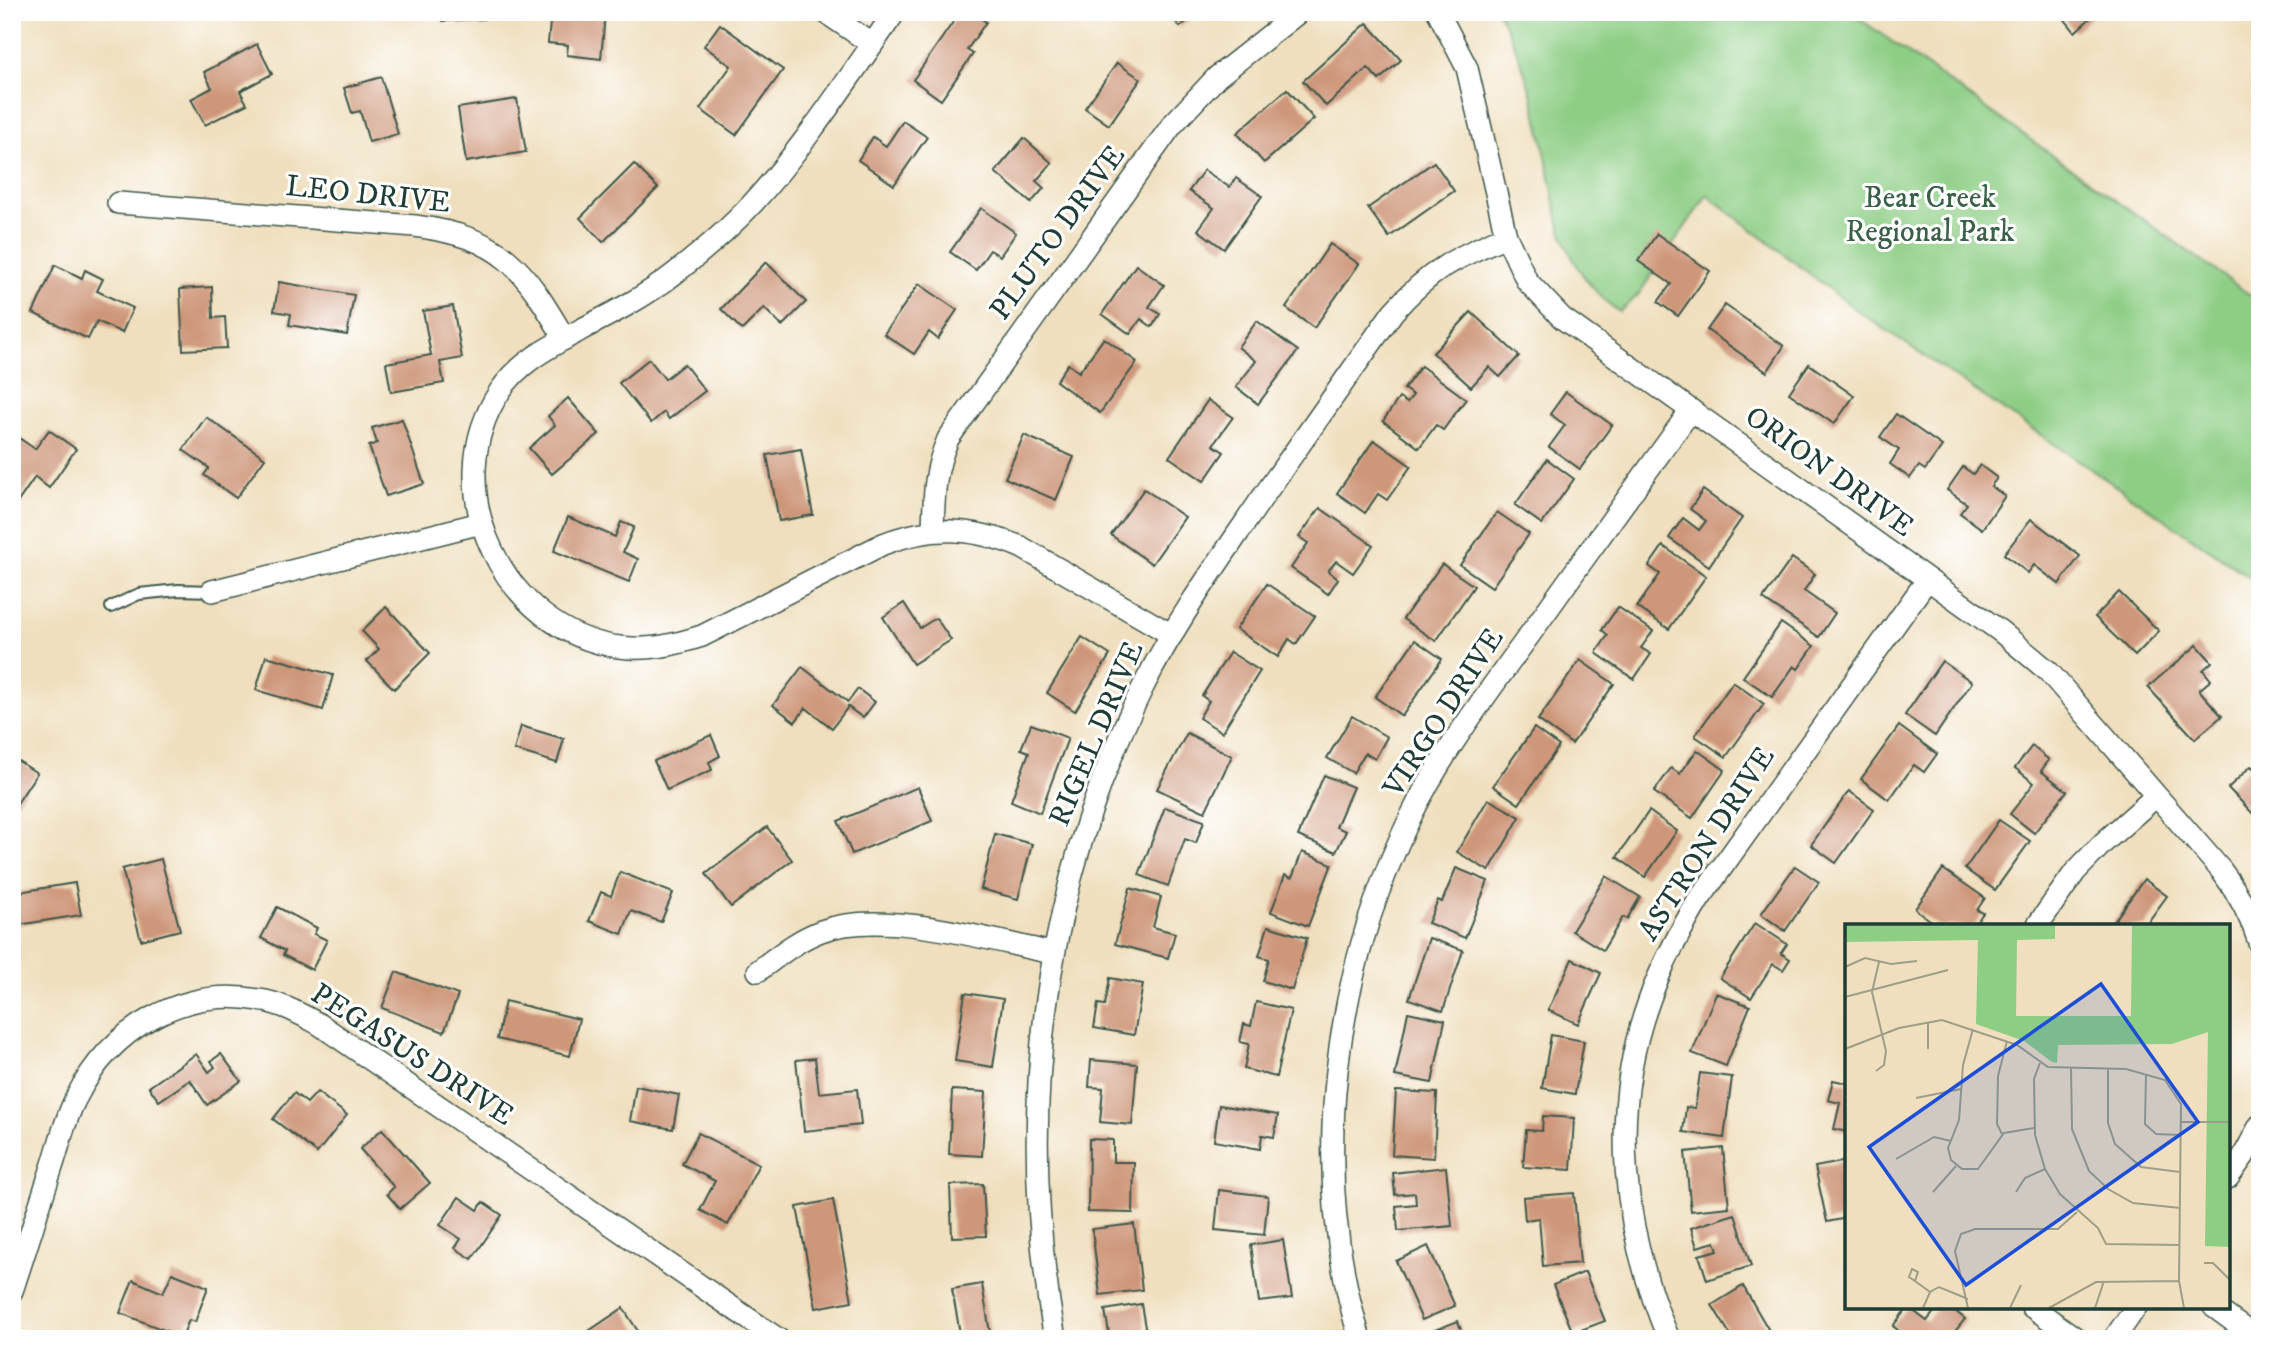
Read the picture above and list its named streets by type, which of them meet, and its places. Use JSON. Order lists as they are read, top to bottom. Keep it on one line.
{"streets":{"street":["LEO DRIVE","PLUTO DRIVE","ORION DRIVE","VIRGO DRIVE","RIGEL DRIVE","ASTRON DRIVE","PEGASUS DRIVE"]},"crossings":[["ORION DRIVE","VIRGO DRIVE"],["ORION DRIVE","RIGEL DRIVE"],["ORION DRIVE","ASTRON DRIVE"]],"parks":["Bear Creek Regional Park"]}
